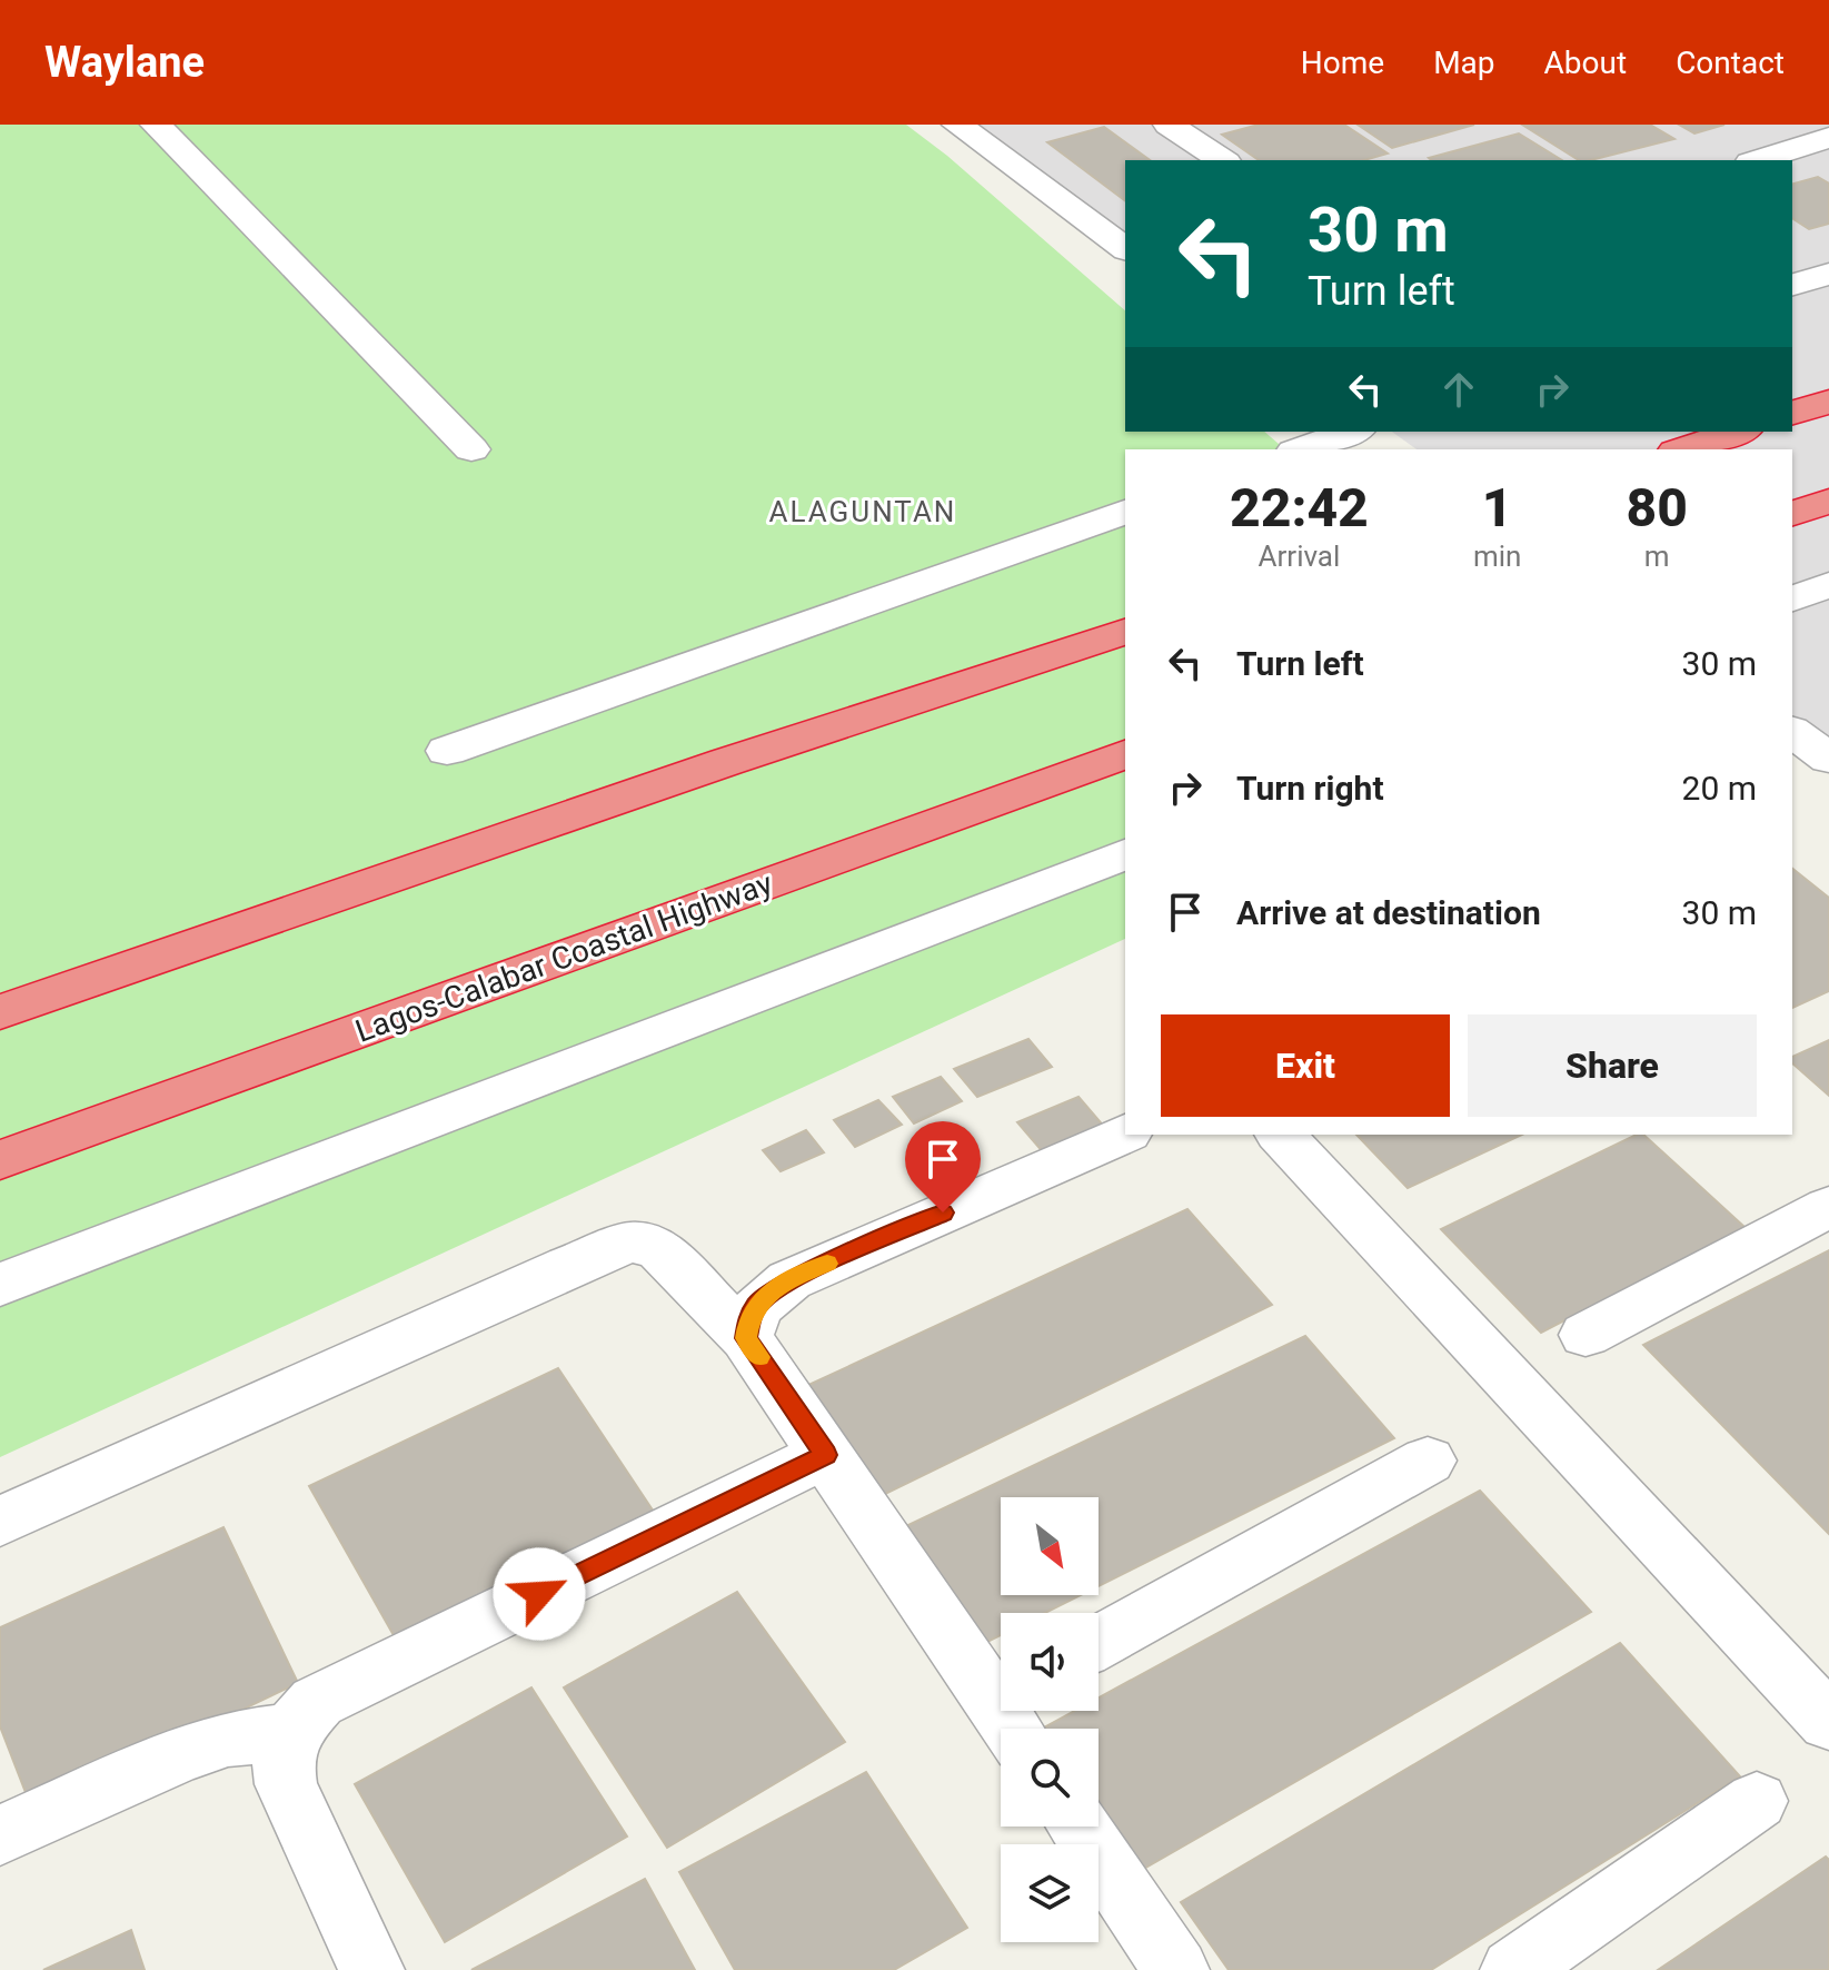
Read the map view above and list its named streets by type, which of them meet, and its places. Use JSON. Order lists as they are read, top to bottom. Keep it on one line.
{"streets":{"highway":["Lagos-Calabar Coastal Highway"]},"districts":["ALAGUNTAN"],"north":"bottom right","page":{"header":"Waylane","nav":["Home","Map","About","Contact"],"turn":["30 m","Turn left"],"eta":["22:42","Arrival","1","min","80","m"],"list":[{"name":"Turn left","value":"30 m"},{"name":"Turn right","value":"20 m"},{"name":"Arrive at destination","value":"30 m"}],"buttons":["Exit","Share"]}}
